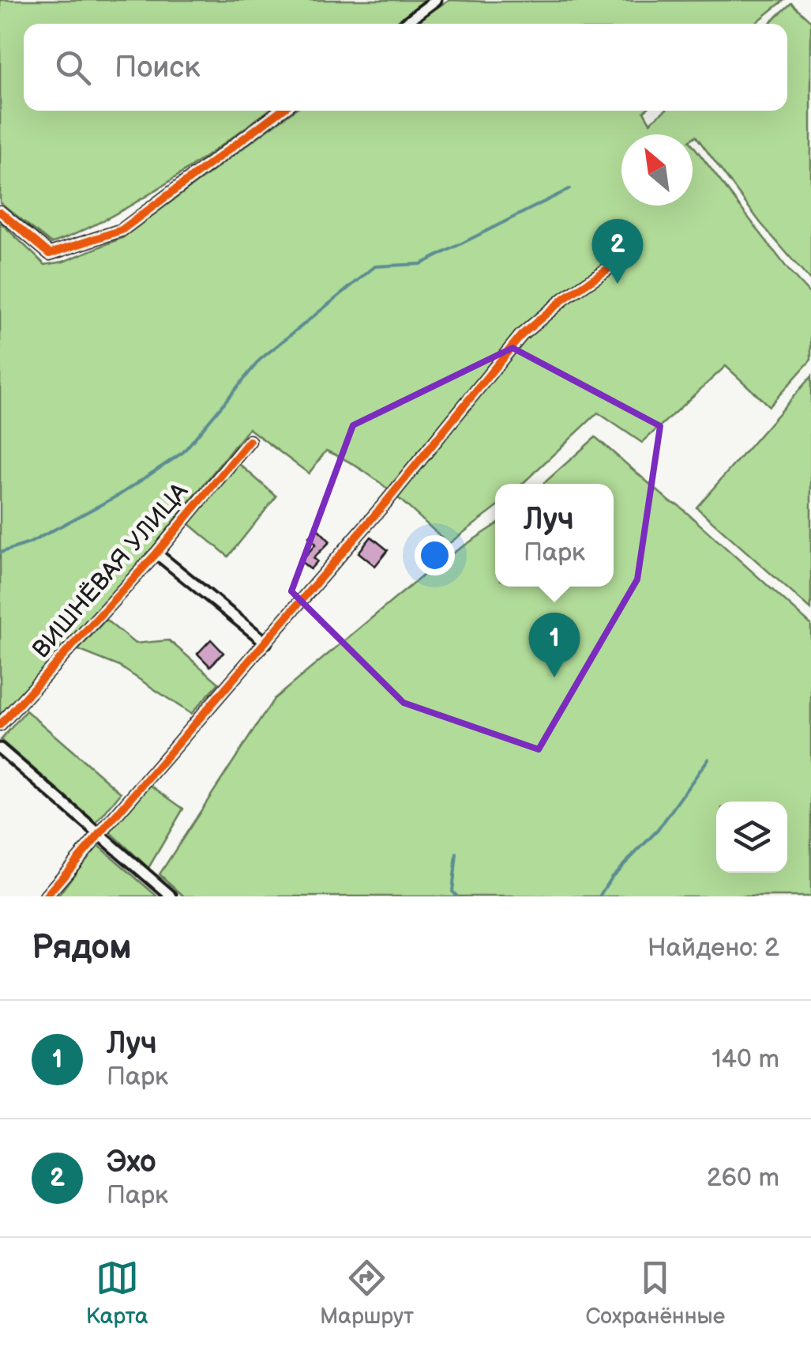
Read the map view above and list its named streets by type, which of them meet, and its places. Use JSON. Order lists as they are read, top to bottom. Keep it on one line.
{"streets":{"street":["ВИШНЁВАЯ УЛИЦА"]},"north":"top left","page":{"search":"Поиск","pins":["2","1"],"popup":["Луч","Парк"],"heading":["Рядом","Найдено: 2"],"list":[{"mark":"1","name":"Луч","note":"Парк","value":"140 m"},{"mark":"2","name":"Эхо","note":"Парк","value":"260 m"}],"nav":["Карта","Маршрут","Сохранённые"]}}
